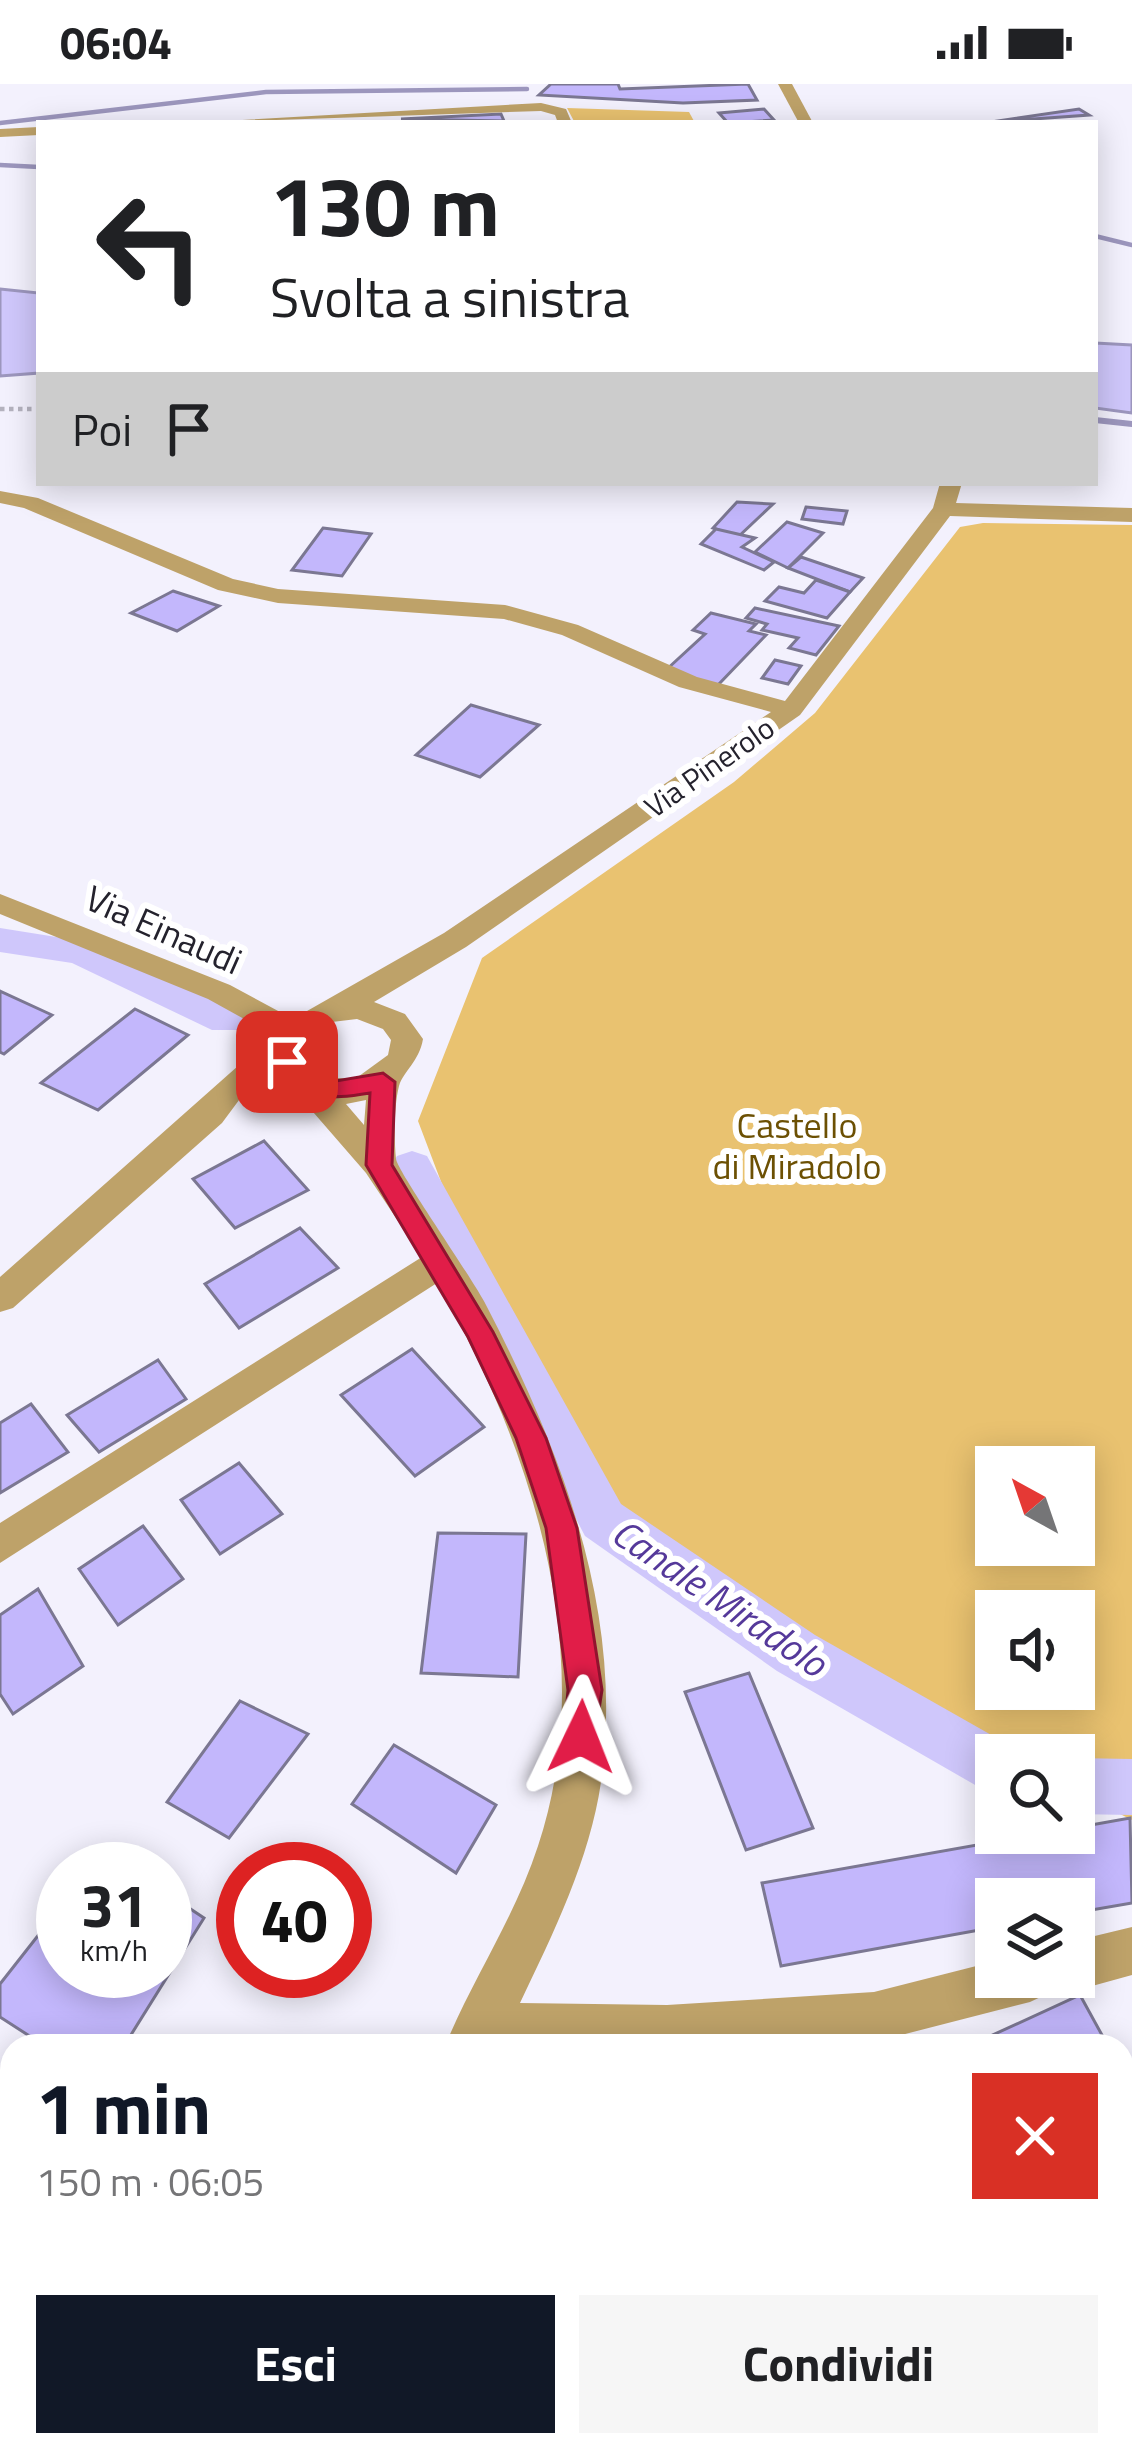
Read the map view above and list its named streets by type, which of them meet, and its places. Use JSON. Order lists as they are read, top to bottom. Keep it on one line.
{"streets":{"street":["Via Pinerolo","Via Einaudi"]},"crossings":[["Via Pinerolo","Via Einaudi"]],"water":["Canale Miradolo"],"parks":["Castello di Miradolo"],"north":"top left","page":{"status":"06:04","turn":["130 m","Svolta a sinistra"],"then":"Poi","speed":"31 km/h","limit":"40","heading":["1 min","150 m · 06:05"],"buttons":["Esci","Condividi"]}}
